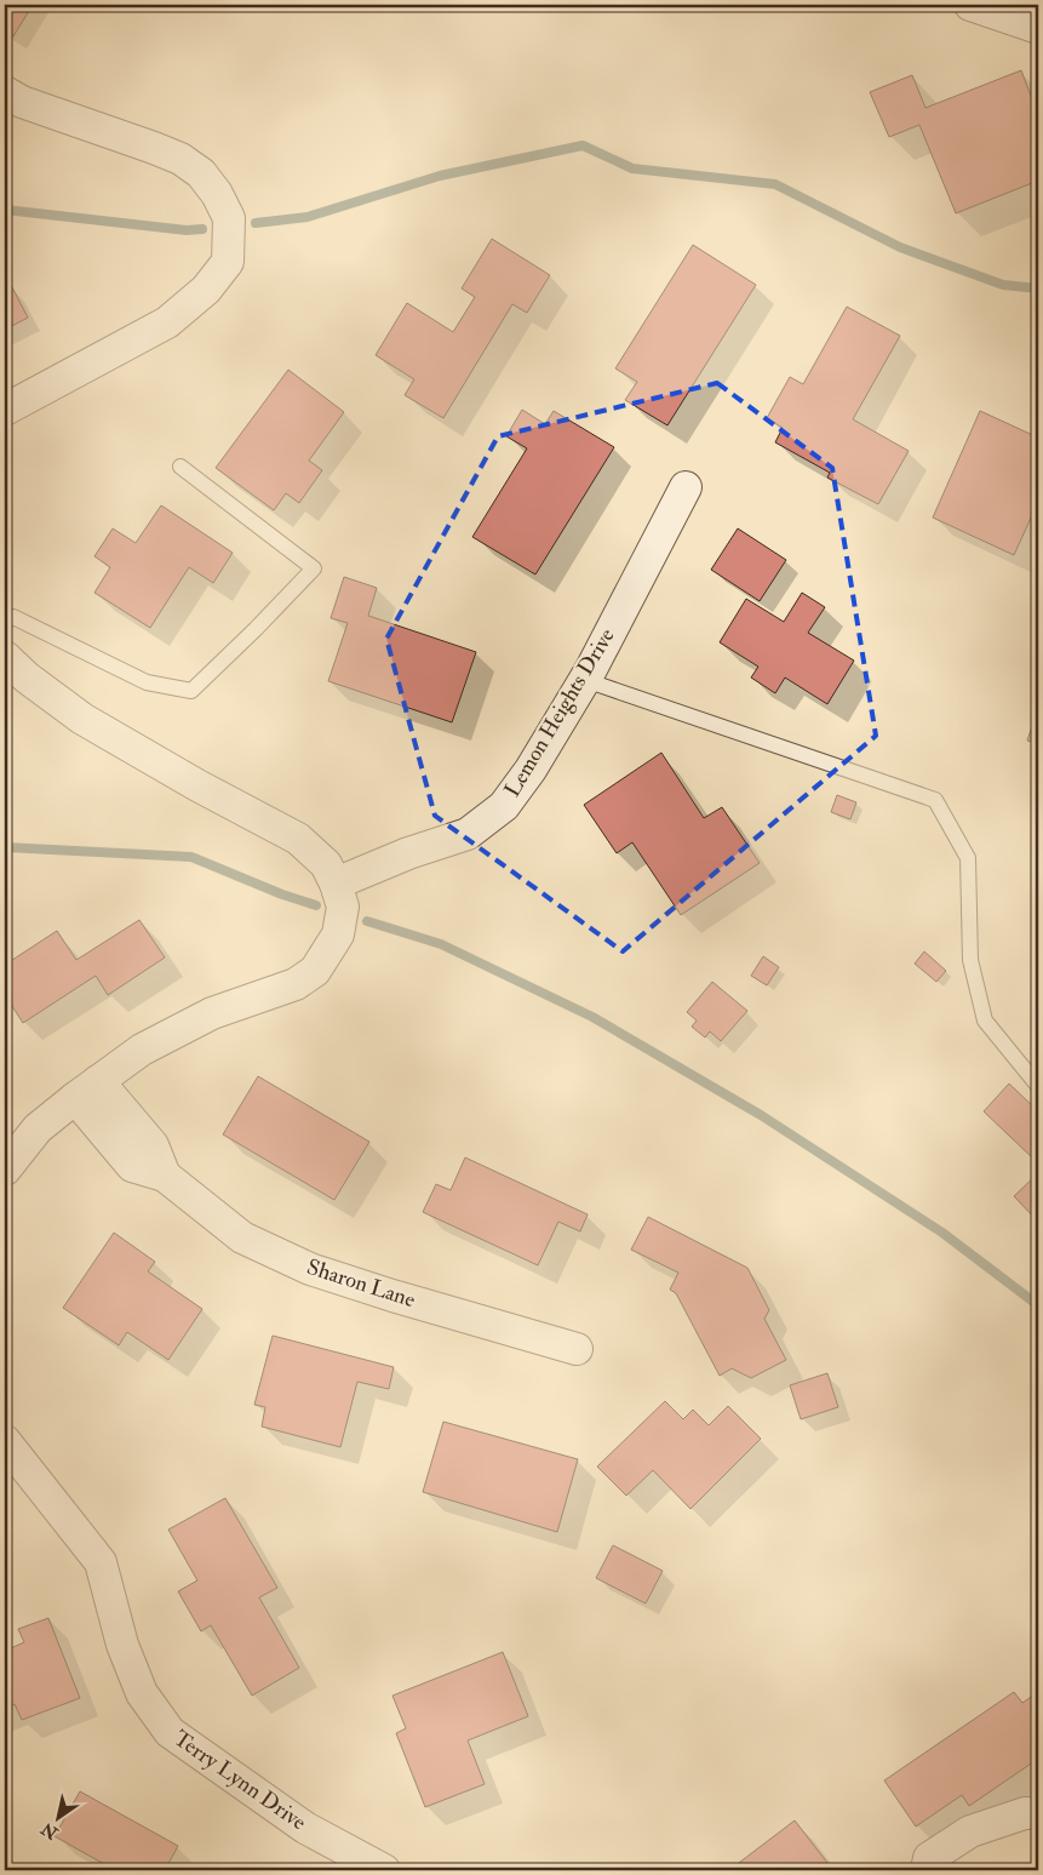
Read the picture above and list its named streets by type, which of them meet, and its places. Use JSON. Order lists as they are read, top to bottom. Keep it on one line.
{"streets":{"street":["Lemon Heights Drive","Sharon Lane","Terry Lynn Drive"]},"north":"bottom left"}
